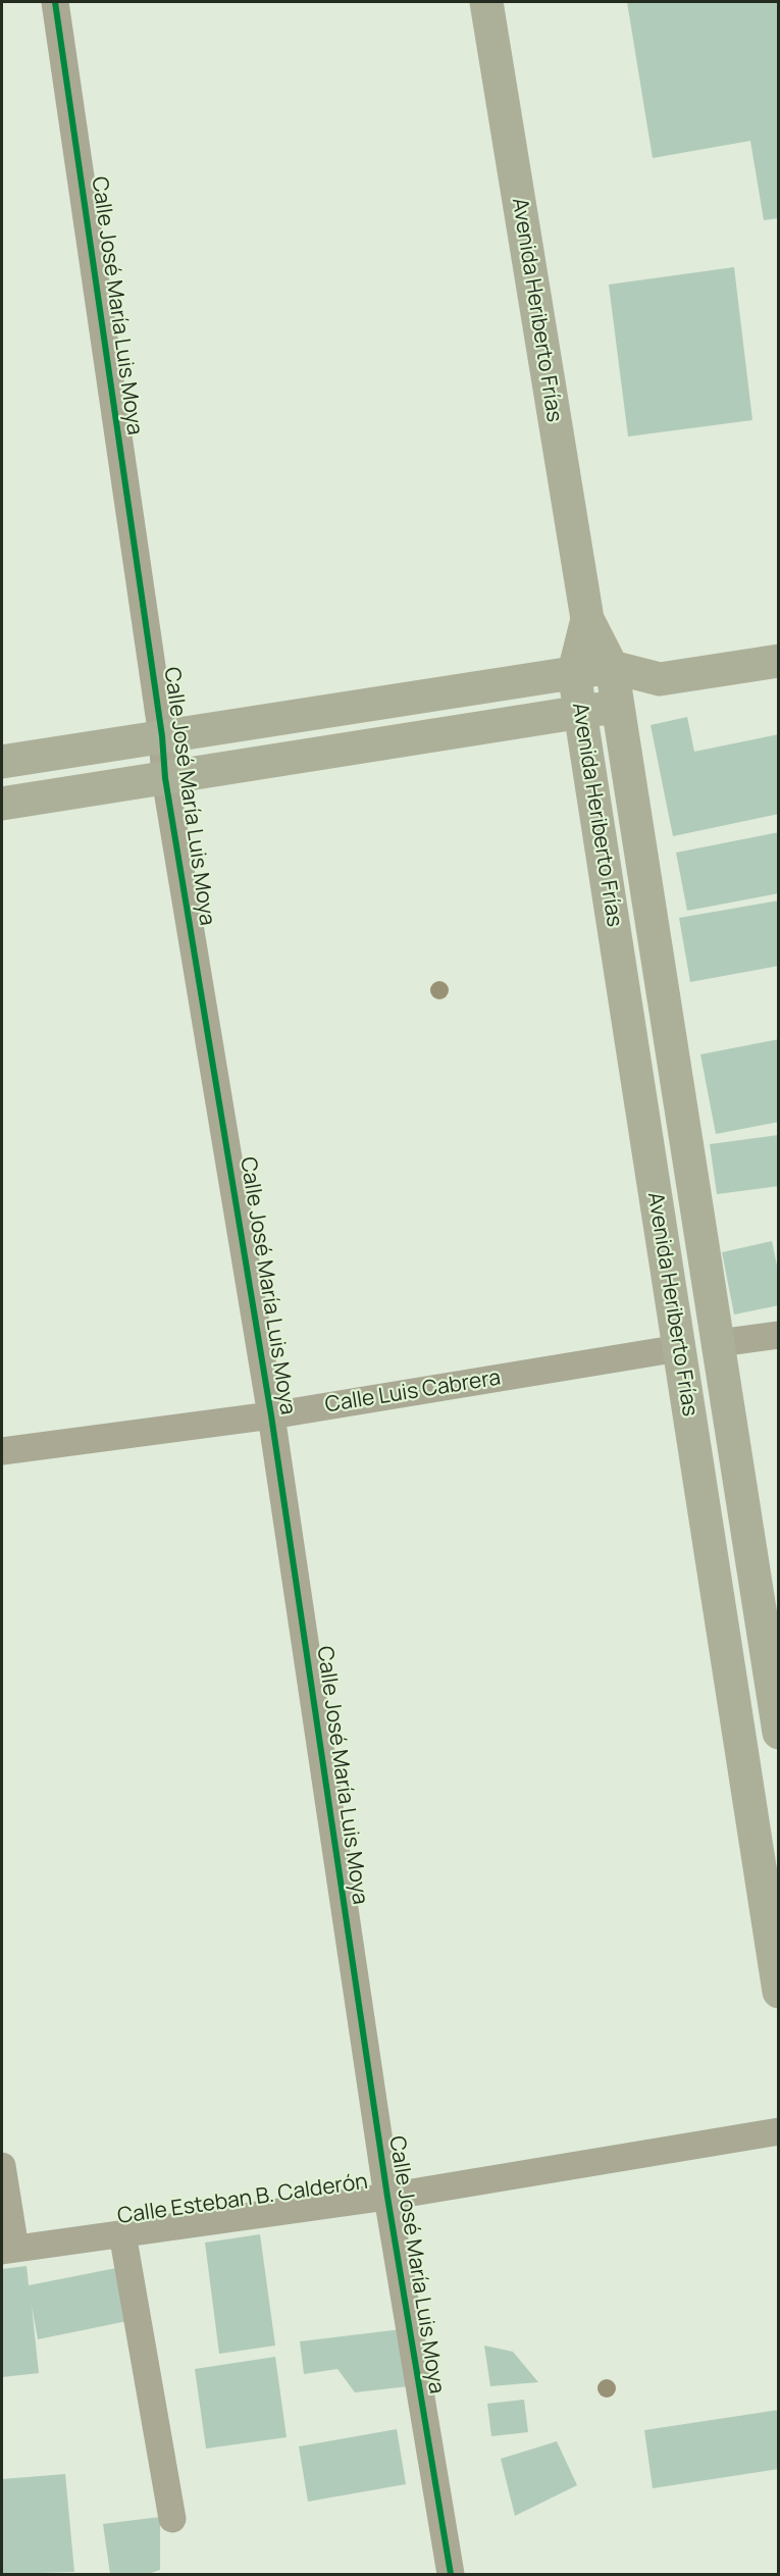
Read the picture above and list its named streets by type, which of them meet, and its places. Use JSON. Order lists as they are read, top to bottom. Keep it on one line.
{"streets":{"street":["Calle José María Luis Moya","Avenida Heriberto Frías","Calle Luis Cabrera","Calle Esteban B. Calderón"]},"crossings":[["Calle José María Luis Moya","Calle Luis Cabrera"],["Calle José María Luis Moya","Calle Esteban B. Calderón"],["Avenida Heriberto Frías","Calle Luis Cabrera"]]}
